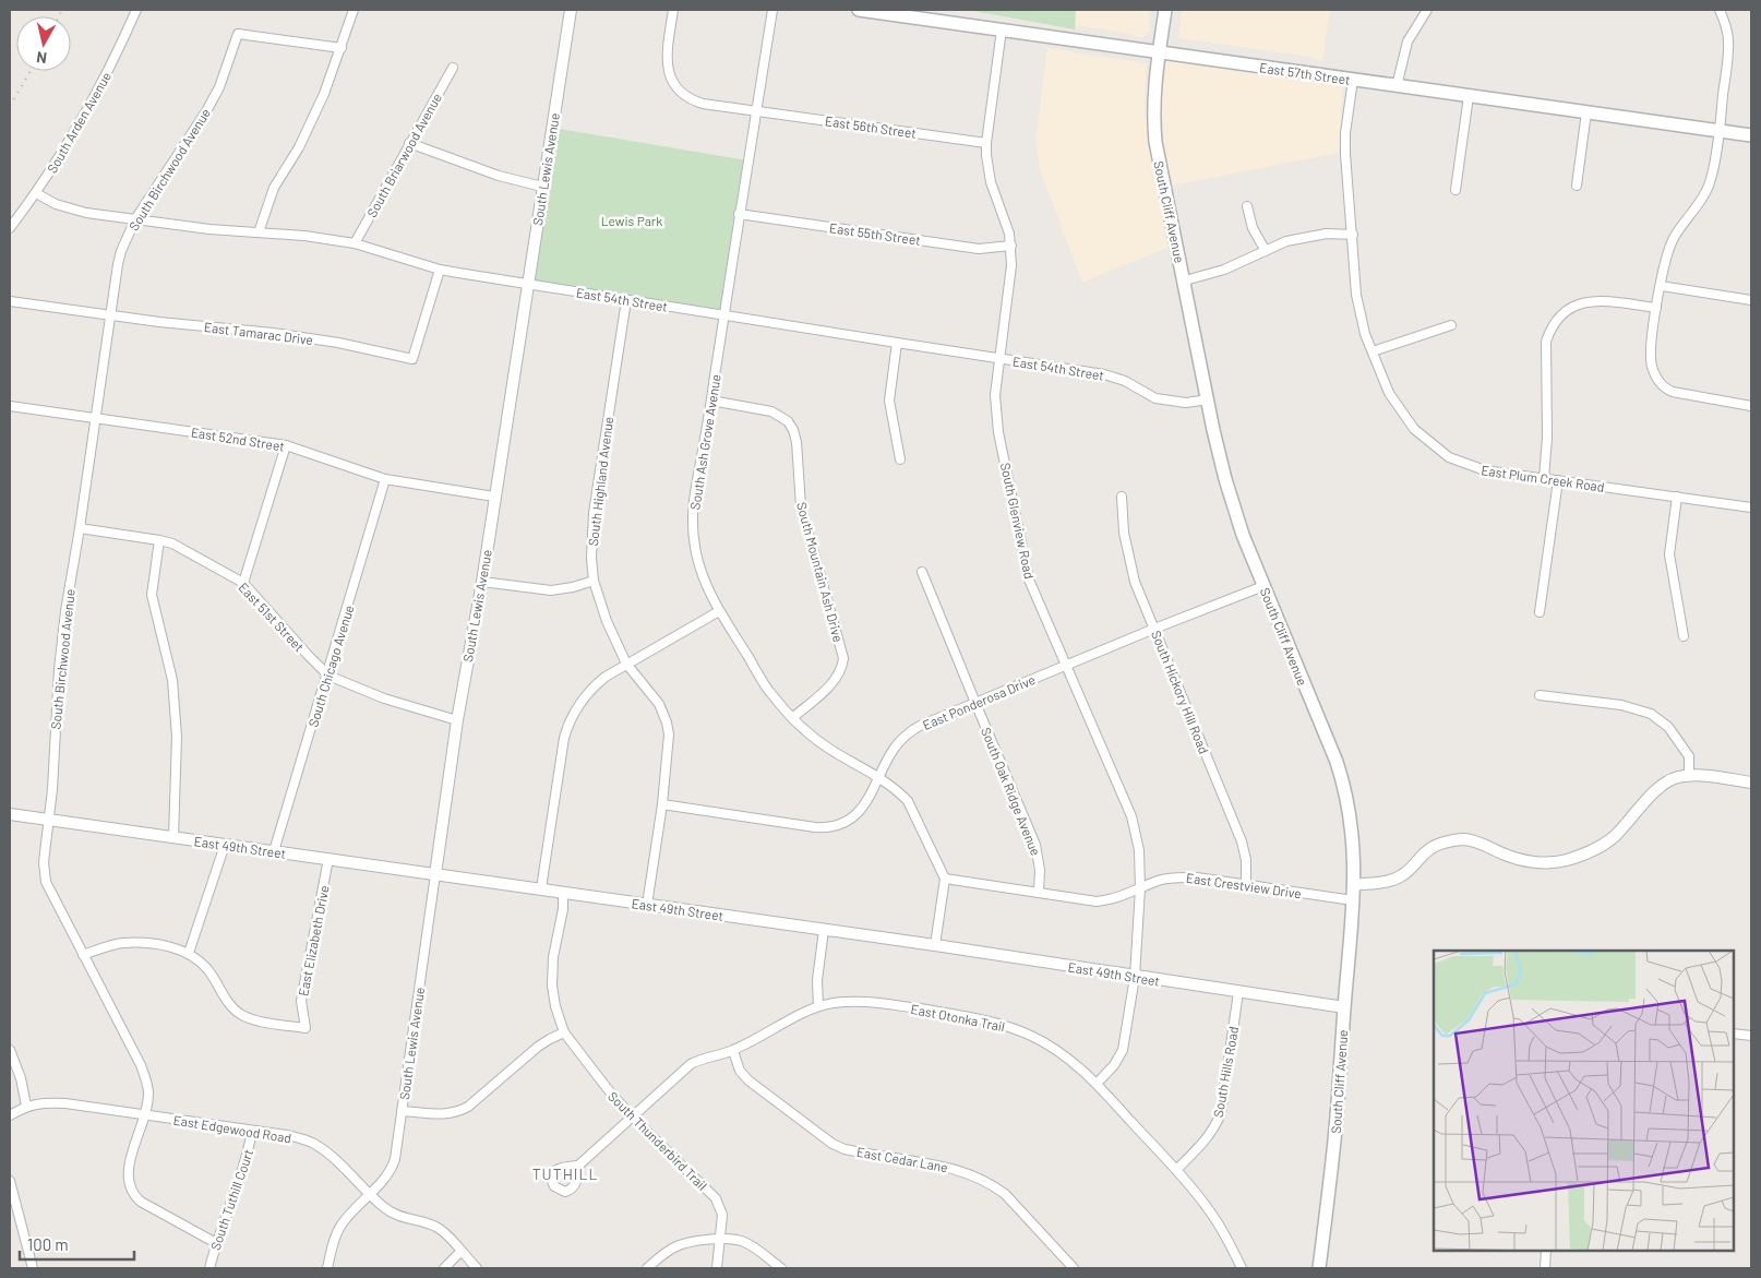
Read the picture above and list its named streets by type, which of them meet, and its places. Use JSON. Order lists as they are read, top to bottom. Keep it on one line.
{"streets":{"main road":["East 57th Street","South Cliff Avenue"],"street":["South Arden Avenue","East 56th Street","South Briarwood Avenue","South Birchwood Avenue","South Lewis Avenue","East 55th Street","East 54th Street","East Tamarac Drive","East 52nd Street","South Ash Grove Avenue","East Plum Creek Road","South Highland Avenue","South Glenview Road","South Mountain Ash Drive","East 51st Street","South Chicago Avenue","South Hickory Hill Road","East Ponderosa Drive","South Oak Ridge Avenue","East 49th Street","East Crestview Drive","East Elizabeth Drive","East Otonka Trail","South Hills Road","East Edgewood Road","South Thunderbird Trail","East Cedar Lane","South Tuthill Court"]},"crossings":[["East 57th Street","South Cliff Avenue"],["East 57th Street","East Plum Creek Road"],["East 57th Street","South Glenview Road"],["South Arden Avenue","East 54th Street"],["East 56th Street","South Ash Grove Avenue"],["East 56th Street","South Glenview Road"],["South Briarwood Avenue","East 54th Street"],["South Birchwood Avenue","East 54th Street"],["South Birchwood Avenue","East Tamarac Drive"],["South Birchwood Avenue","East 52nd Street"],["South Birchwood Avenue","East 51st Street"],["South Birchwood Avenue","East 49th Street"],["South Birchwood Avenue","East Elizabeth Drive"],["South Birchwood Avenue","East Edgewood Road"],["South Birchwood Avenue","South Tuthill Court"],["South Lewis Avenue","East 54th Street"],["South Lewis Avenue","East 52nd Street"],["South Lewis Avenue","East 51st Street"],["South Lewis Avenue","East 49th Street"],["South Lewis Avenue","East Edgewood Road"],["South Cliff Avenue","East 54th Street"],["South Cliff Avenue","East Ponderosa Drive"],["South Cliff Avenue","East 49th Street"],["South Cliff Avenue","East Crestview Drive"],["East 55th Street","South Ash Grove Avenue"],["East 55th Street","South Glenview Road"],["East 54th Street","East Tamarac Drive"],["East 54th Street","South Ash Grove Avenue"],["East 54th Street","South Highland Avenue"],["East 54th Street","South Glenview Road"],["East 52nd Street","South Chicago Avenue"],["South Ash Grove Avenue","South Mountain Ash Drive"],["South Ash Grove Avenue","East Ponderosa Drive"],["South Ash Grove Avenue","East Crestview Drive"],["South Highland Avenue","East Ponderosa Drive"],["South Highland Avenue","East 49th Street"],["South Glenview Road","East Ponderosa Drive"],["South Glenview Road","East 49th Street"],["South Glenview Road","East Crestview Drive"],["South Glenview Road","East Otonka Trail"],["East 51st Street","South Chicago Avenue"],["South Chicago Avenue","East 49th Street"],["South Hickory Hill Road","East Ponderosa Drive"],["South Hickory Hill Road","East Crestview Drive"],["East Ponderosa Drive","South Oak Ridge Avenue"],["South Oak Ridge Avenue","East Crestview Drive"],["East 49th Street","East Elizabeth Drive"],["East 49th Street","South Hills Road"],["East 49th Street","South Thunderbird Trail"],["East Otonka Trail","South Hills Road"],["East Otonka Trail","South Thunderbird Trail"],["East Otonka Trail","East Cedar Lane"],["East Edgewood Road","South Tuthill Court"]],"districts":["TUTHILL"],"parks":["Lewis Park"],"scale_bar":"100 m","north":"bottom"}
